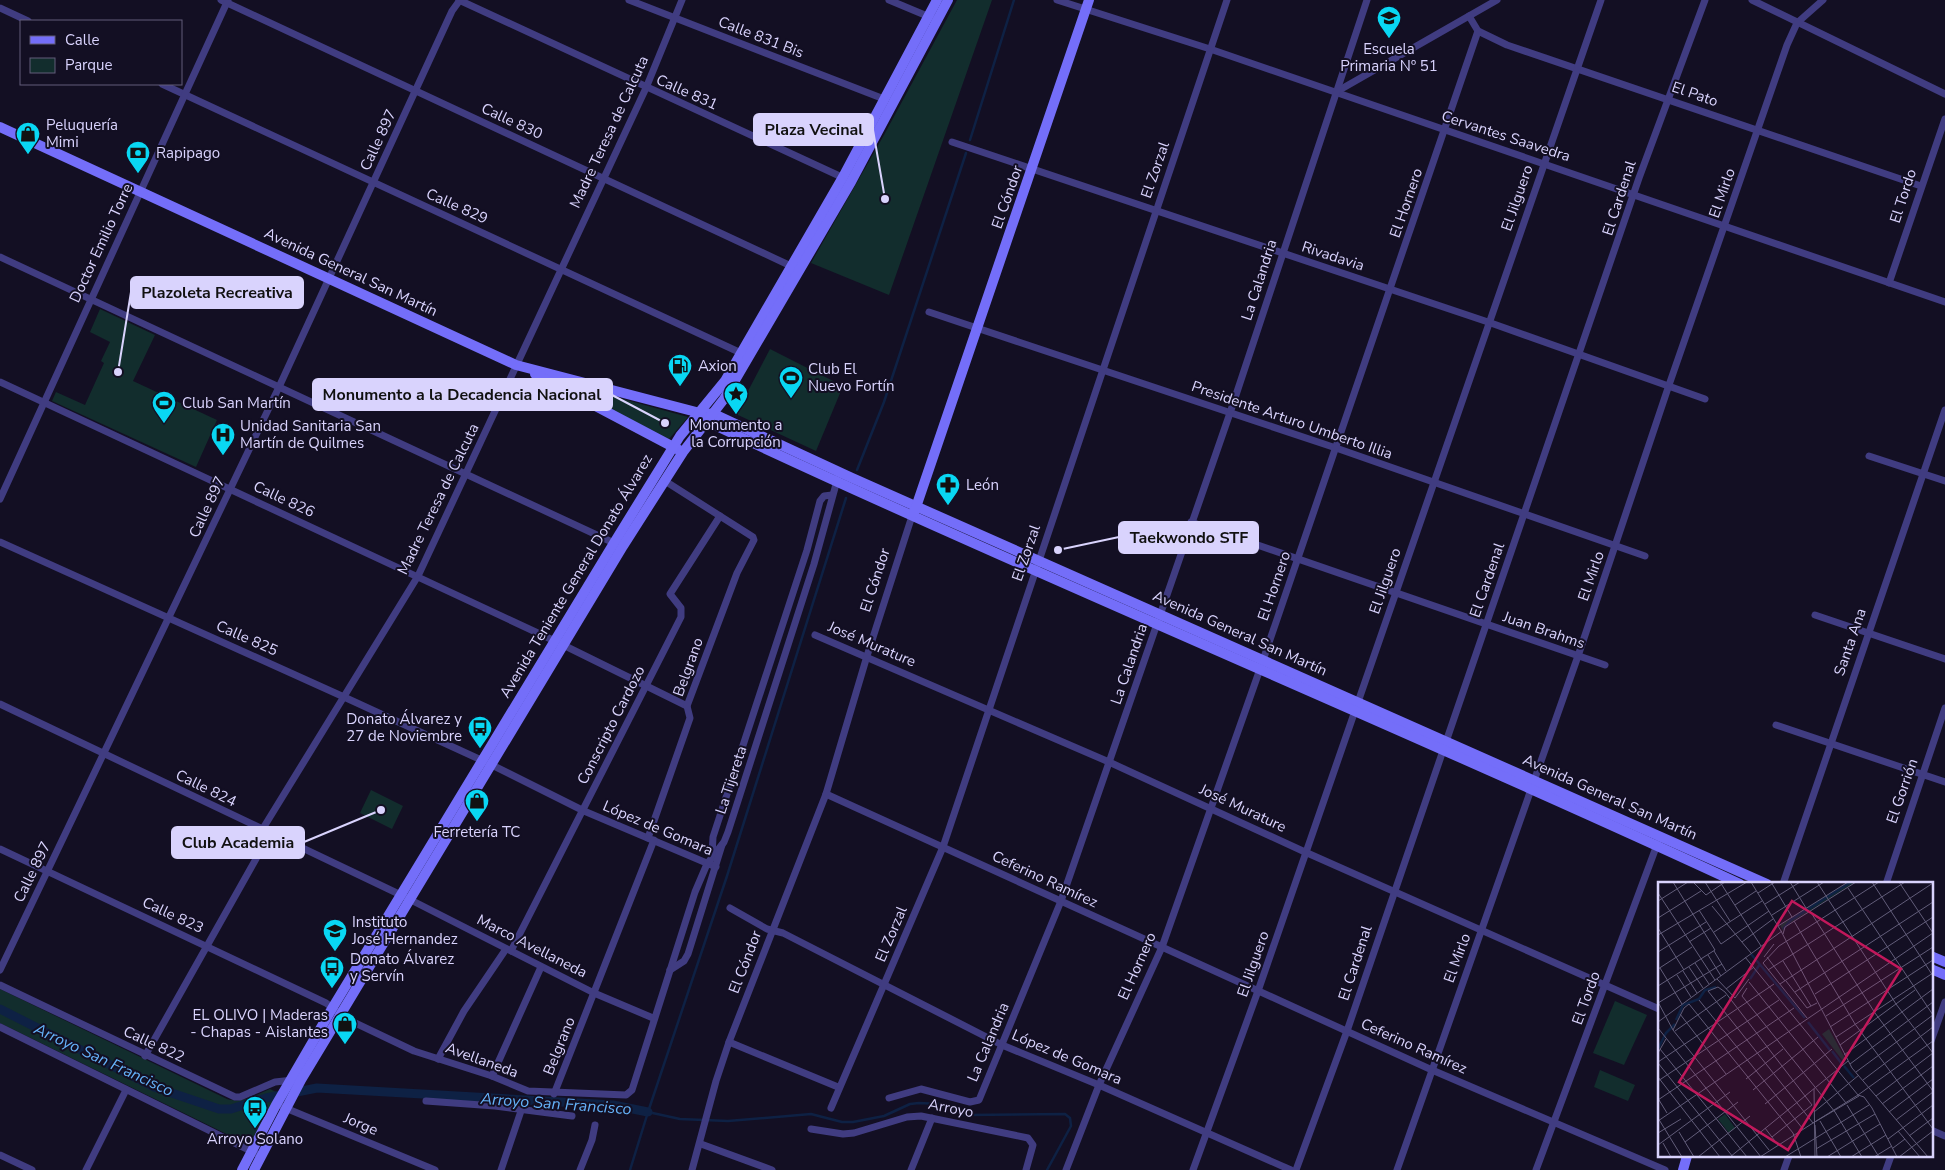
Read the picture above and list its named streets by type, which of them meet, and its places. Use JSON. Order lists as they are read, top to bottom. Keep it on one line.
{"streets":{"main road":["El Cóndor","Avenida General San Martín","Avenida Teniente General Donato Álvarez"],"street":["Calle 831 Bis","Calle 831","El Pato","Calle 830","Madre Teresa de Calcuta","Cervantes Saavedra","Calle 897","El Zorzal","El Mirlo","El Tordo","El Jilguero","El Cardenal","El Hornero","Calle 829","Doctor Emilio Torre","Rivadavia","La Calandria","Presidente Arturo Umberto Illia","Calle 826","Juan Brahms","Calle 825","Santa Ana","José Murature","Belgrano","Conscripto Cardozo","La Tijereta","Calle 824","El Gorrión","López de Gomara","Ceferino Ramírez","Calle 823","Marco Avellaneda","Calle 822","Avellaneda","Arroyo","Jorge"]},"crossings":[["Calle 831 Bis","Madre Teresa de Calcuta"],["Calle 831 Bis","Avenida Teniente General Donato Álvarez"],["Calle 831","Madre Teresa de Calcuta"],["Calle 831","Calle 897"],["Calle 831","Avenida Teniente General Donato Álvarez"],["El Pato","El Mirlo"],["El Pato","El Tordo"],["El Pato","El Jilguero"],["El Pato","El Cardenal"],["El Pato","El Hornero"],["Calle 830","Madre Teresa de Calcuta"],["Calle 830","Calle 897"],["Calle 830","Doctor Emilio Torre"],["Calle 830","Avenida Teniente General Donato Álvarez"],["Madre Teresa de Calcuta","Calle 829"],["Madre Teresa de Calcuta","Avenida General San Martín"],["Madre Teresa de Calcuta","Calle 826"],["Madre Teresa de Calcuta","Calle 825"],["Madre Teresa de Calcuta","Calle 824"],["Cervantes Saavedra","El Zorzal"],["Cervantes Saavedra","El Mirlo"],["Cervantes Saavedra","El Tordo"],["Cervantes Saavedra","El Cóndor"],["Cervantes Saavedra","El Jilguero"],["Cervantes Saavedra","El Cardenal"],["Cervantes Saavedra","El Hornero"],["Cervantes Saavedra","La Calandria"],["Calle 897","Calle 829"],["Calle 897","Avenida General San Martín"],["Calle 897","Calle 826"],["Calle 897","Calle 825"],["Calle 897","Calle 824"],["Calle 897","Calle 823"],["El Zorzal","Rivadavia"],["El Zorzal","Avenida General San Martín"],["El Zorzal","Presidente Arturo Umberto Illia"],["El Zorzal","José Murature"],["El Zorzal","López de Gomara"],["El Zorzal","Ceferino Ramírez"],["El Mirlo","Rivadavia"],["El Mirlo","Avenida General San Martín"],["El Mirlo","Presidente Arturo Umberto Illia"],["El Mirlo","Juan Brahms"],["El Mirlo","José Murature"],["El Mirlo","Ceferino Ramírez"],["El Tordo","Avenida General San Martín"],["El Tordo","José Murature"],["El Tordo","Ceferino Ramírez"],["El Cóndor","Rivadavia"],["El Cóndor","Avenida General San Martín"],["El Cóndor","Presidente Arturo Umberto Illia"],["El Cóndor","José Murature"],["El Cóndor","López de Gomara"],["El Cóndor","Ceferino Ramírez"],["El Jilguero","Rivadavia"],["El Jilguero","Avenida General San Martín"],["El Jilguero","Presidente Arturo Umberto Illia"],["El Jilguero","Juan Brahms"],["El Jilguero","José Murature"],["El Jilguero","López de Gomara"],["El Jilguero","Ceferino Ramírez"],["El Cardenal","Rivadavia"],["El Cardenal","Avenida General San Martín"],["El Cardenal","Presidente Arturo Umberto Illia"],["El Cardenal","Juan Brahms"],["El Cardenal","José Murature"],["El Cardenal","Ceferino Ramírez"],["El Hornero","Rivadavia"],["El Hornero","Avenida General San Martín"],["El Hornero","Presidente Arturo Umberto Illia"],["El Hornero","Juan Brahms"],["El Hornero","José Murature"],["El Hornero","López de Gomara"],["El Hornero","Ceferino Ramírez"],["Calle 829","Doctor Emilio Torre"],["Calle 829","Avenida Teniente General Donato Álvarez"],["Doctor Emilio Torre","Avenida General San Martín"],["Doctor Emilio Torre","Calle 826"],["Rivadavia","La Calandria"],["Avenida General San Martín","La Calandria"],["Avenida General San Martín","Avenida Teniente General Donato Álvarez"],["Avenida General San Martín","La Tijereta"],["La Calandria","Presidente Arturo Umberto Illia"],["La Calandria","Juan Brahms"],["La Calandria","José Murature"],["La Calandria","López de Gomara"],["La Calandria","Ceferino Ramírez"],["Calle 826","Avenida Teniente General Donato Álvarez"],["Avenida Teniente General Donato Álvarez","Calle 825"],["Avenida Teniente General Donato Álvarez","Calle 824"],["Avenida Teniente General Donato Álvarez","López de Gomara"],["Avenida Teniente General Donato Álvarez","Calle 823"],["Avenida Teniente General Donato Álvarez","Marco Avellaneda"],["Avenida Teniente General Donato Álvarez","Calle 822"],["Avenida Teniente General Donato Álvarez","Avellaneda"],["Avenida Teniente General Donato Álvarez","Jorge"],["Calle 825","López de Gomara"],["Belgrano","Conscripto Cardozo"],["Belgrano","López de Gomara"],["Belgrano","Marco Avellaneda"],["Belgrano","Avellaneda"],["Conscripto Cardozo","López de Gomara"],["Conscripto Cardozo","Marco Avellaneda"],["Conscripto Cardozo","Avellaneda"],["La Tijereta","López de Gomara"],["La Tijereta","Marco Avellaneda"],["La Tijereta","Avellaneda"],["Calle 824","Marco Avellaneda"],["Calle 823","Avellaneda"]],"water":["Arroyo San Francisco"],"places":{"school or university":["Escuela Primaria Nº 51","Instituto José Hernandez"],"shop":["Peluquería Mimi","Ferretería TC","EL OLIVO | Maderas - Chapas - Aislantes"],"bank":["Rapipago"],"other":["Plaza Vecinal","Plazoleta Recreativa","Monumento a la Decadencia Nacional","Taekwondo STF","Club Academia"],"fuel station":["Axion"],"sports":["Club El Nuevo Fortín","Club San Martín"],"place":["Monumento a la Corrupción"],"hospital":["Unidad Sanitaria San Martín de Quilmes"],"pharmacy":["León"],"bus stop":["Donato Álvarez y 27 de Noviembre","Donato Álvarez y Servín","Arroyo Solano"]},"legend":["Calle","Parque"]}
